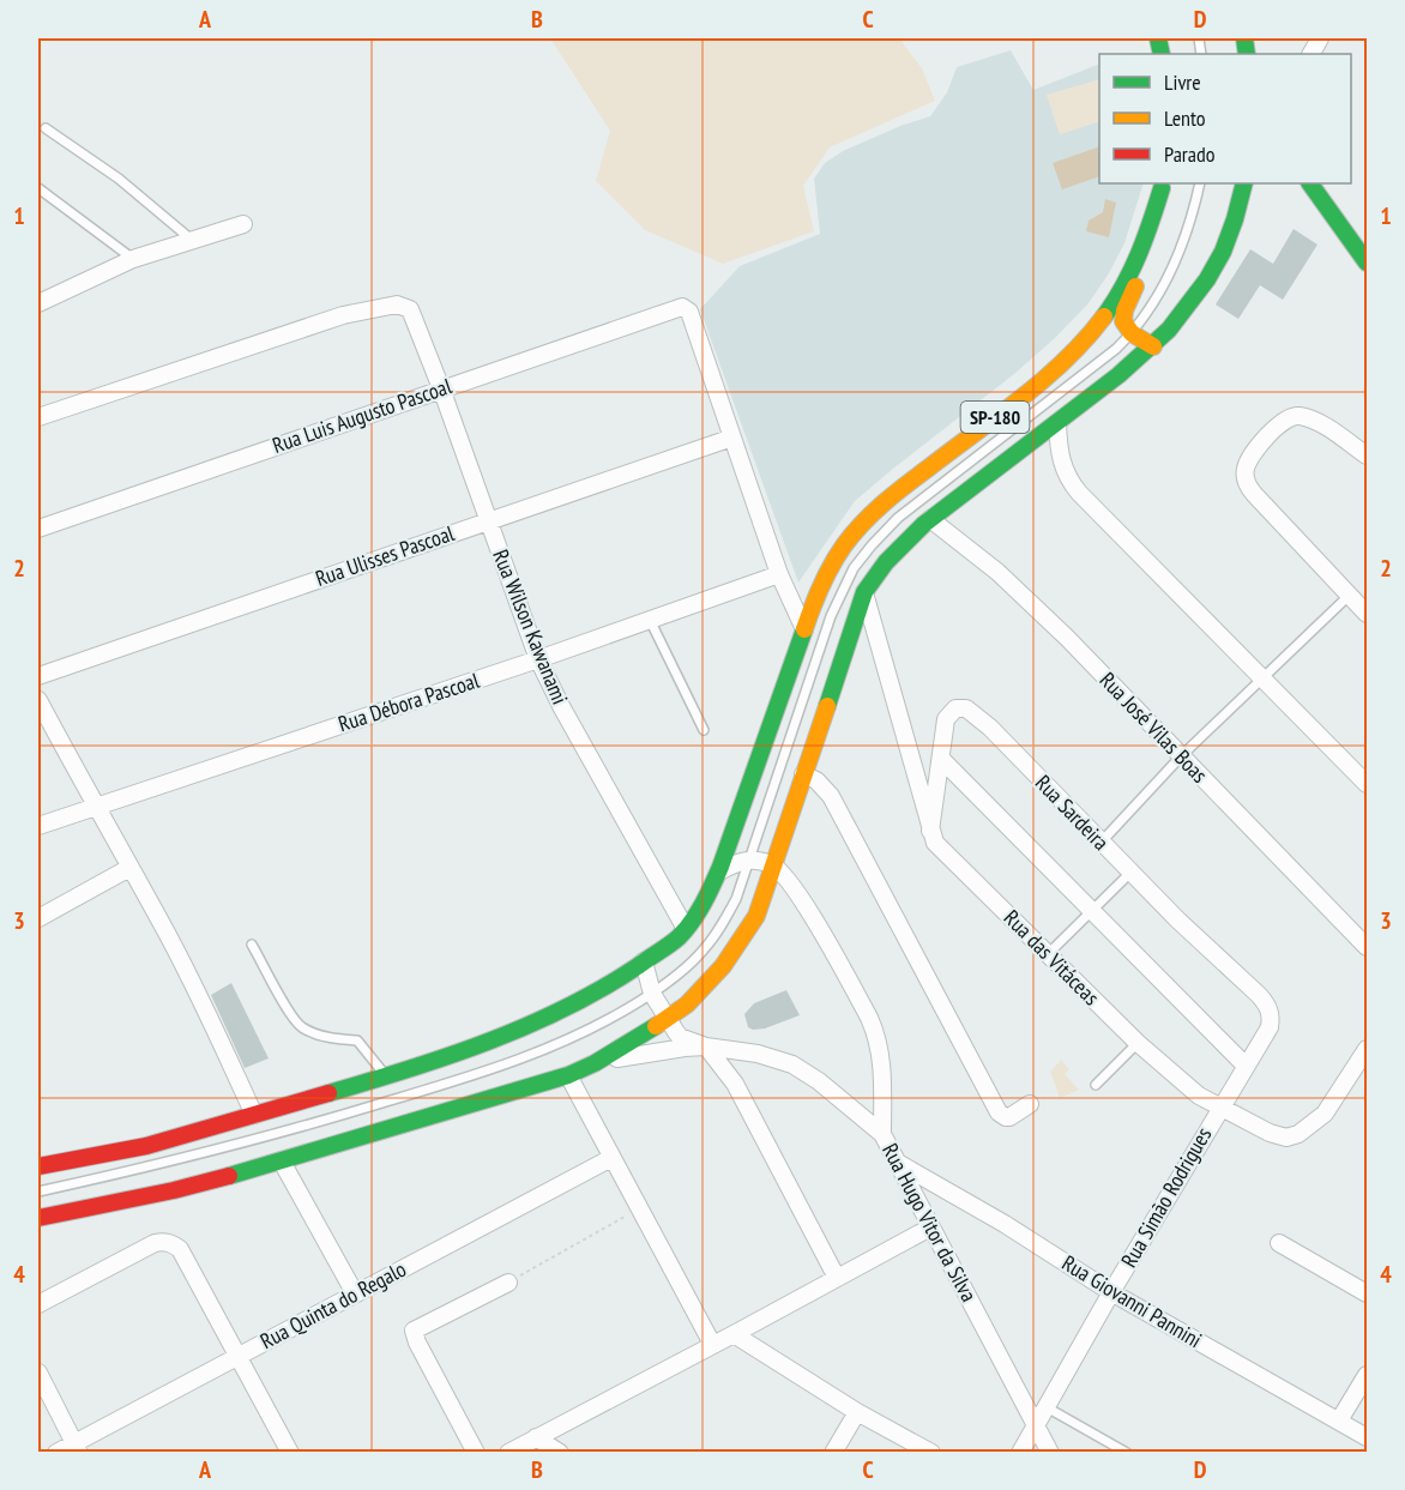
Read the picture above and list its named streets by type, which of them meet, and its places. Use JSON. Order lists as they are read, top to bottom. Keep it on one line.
{"streets":{"main road":["SP-180"],"street":["Rua Luis Augusto Pascoal","Rua Ulisses Pascoal","Rua Wilson Kawanami","Rua Débora Pascoal","Rua José Vilas Boas","Rua Sardeira","Rua das Vitáceas","Rua Simão Rodrigues","Rua Hugo Vitor da Silva","Rua Giovanni Pannini","Rua Quinta do Regalo"]},"crossings":[["Rua Luis Augusto Pascoal","Rua Ulisses Pascoal"],["Rua Luis Augusto Pascoal","Rua Wilson Kawanami"],["Rua Ulisses Pascoal","Rua Wilson Kawanami"],["Rua Wilson Kawanami","Rua Débora Pascoal"],["Rua Sardeira","Rua das Vitáceas"],["Rua Sardeira","Rua Simão Rodrigues"],["Rua das Vitáceas","Rua Simão Rodrigues"],["Rua Simão Rodrigues","Rua Hugo Vitor da Silva"],["Rua Simão Rodrigues","Rua Giovanni Pannini"],["Rua Hugo Vitor da Silva","Rua Giovanni Pannini"]],"legend":["Livre","Lento","Parado"],"grid":{"columns":["A","B","C","D"],"rows":["1","2","3","4"]}}
